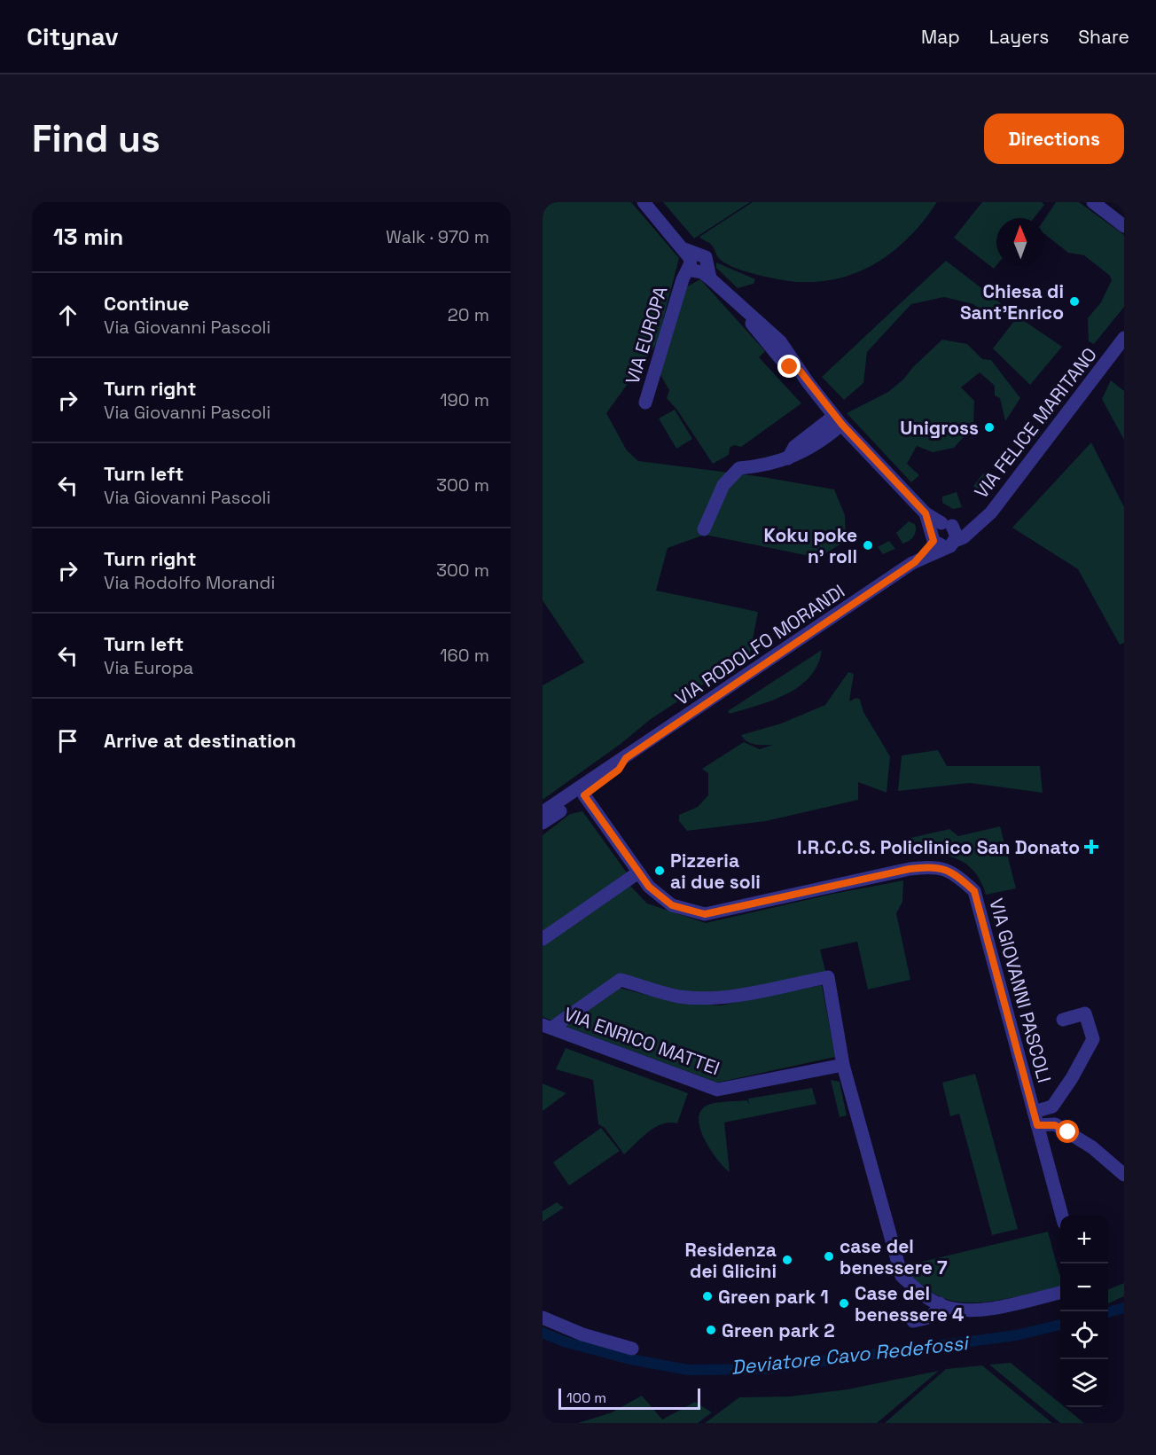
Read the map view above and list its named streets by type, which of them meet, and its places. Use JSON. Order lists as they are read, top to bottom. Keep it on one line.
{"streets":{"street":["VIA EUROPA","VIA FELICE MARITANO","VIA RODOLFO MORANDI","VIA GIOVANNI PASCOLI","VIA ENRICO MATTEI"]},"crossings":[["VIA FELICE MARITANO","VIA RODOLFO MORANDI"],["VIA RODOLFO MORANDI","VIA GIOVANNI PASCOLI"]],"water":["Deviatore Cavo Redefossi"],"places":{"other":["Chiesa di Sant'Enrico","Unigross","Koku poke n' roll","Pizzeria ai due soli","case del benessere 7","Residenza dei Glicini","Green park 1","Case del benessere 4","Green park 2"],"health":["I.R.C.C.S. Policlinico San Donato"]},"scale_bar":"100 m","north":"top","page":{"header":"Citynav","nav":["Map","Layers","Share"],"buttons":"Directions","title":"Find us","heading":["13 min","Walk · 970 m"],"list":[["Continue","Via Giovanni Pascoli","20 m"],["Turn right","Via Giovanni Pascoli","190 m"],["Turn left","Via Giovanni Pascoli","300 m"],["Turn right","Via Rodolfo Morandi","300 m"],["Turn left","Via Europa","160 m"],"Arrive at destination"],"map_buttons":["+","−"],"scale":"100 m"}}
